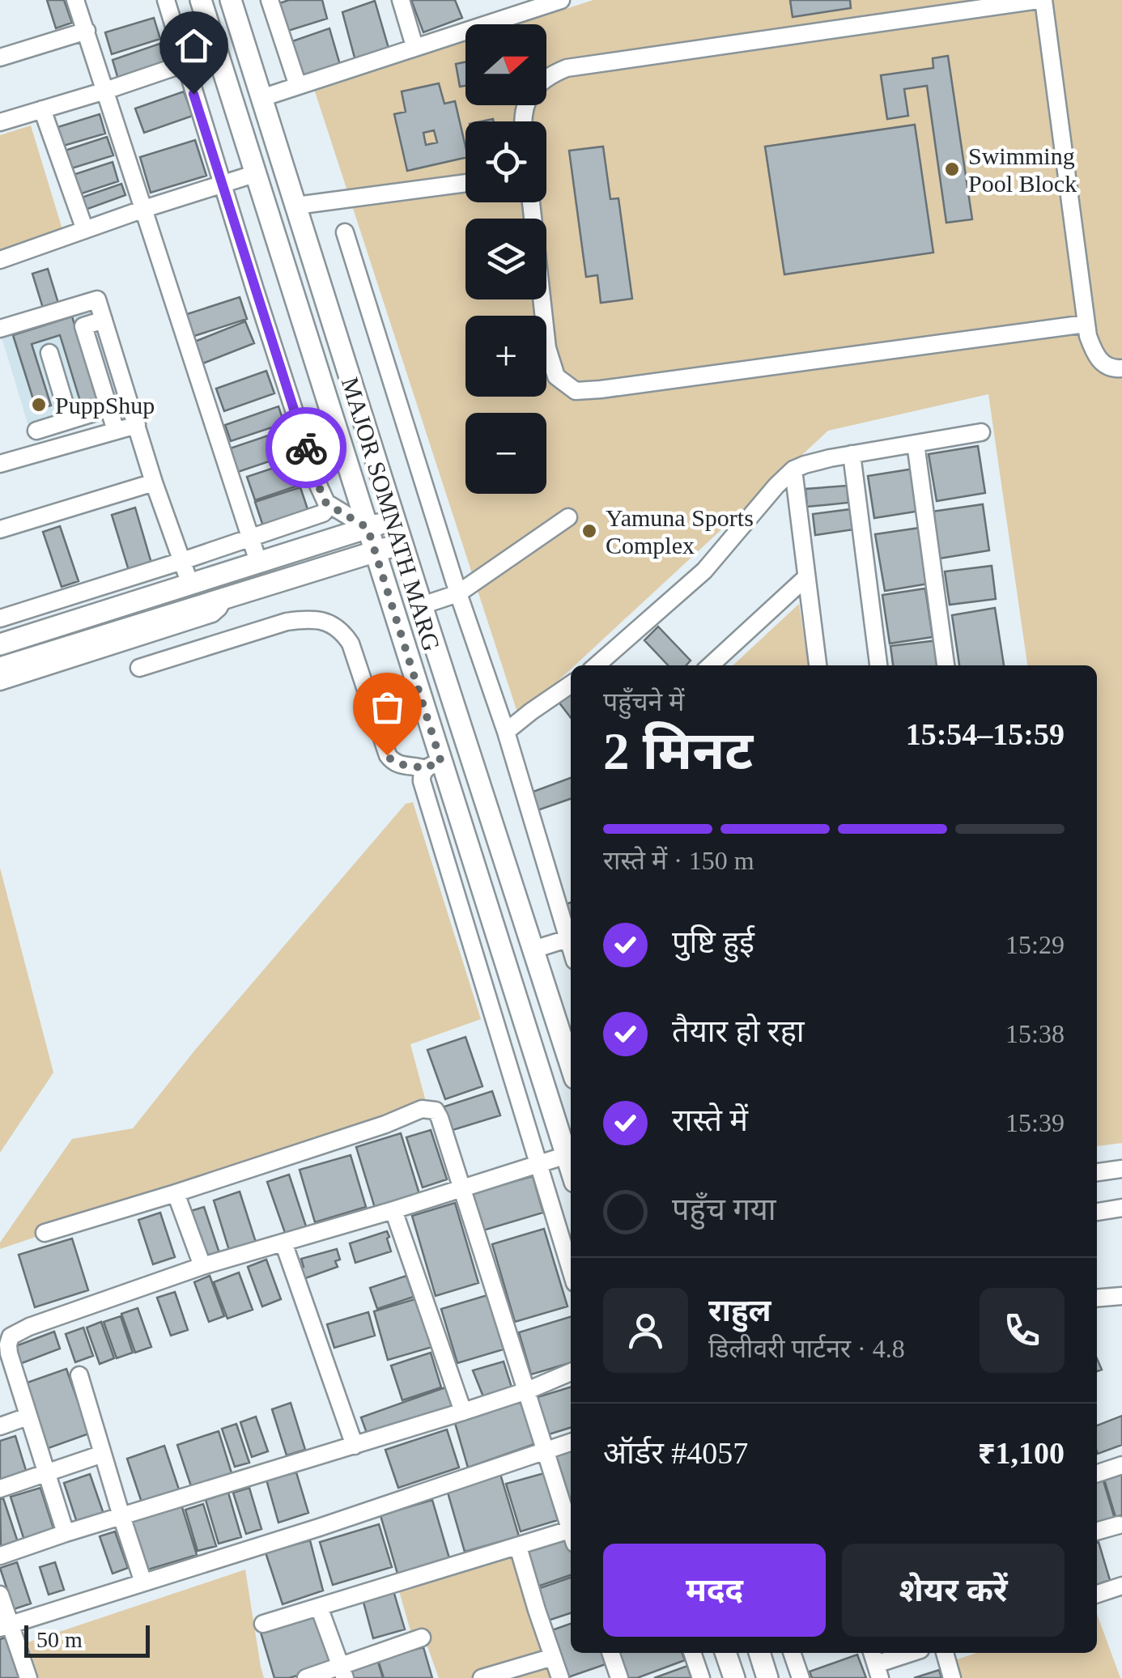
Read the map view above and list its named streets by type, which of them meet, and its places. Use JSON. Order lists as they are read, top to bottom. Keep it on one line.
{"streets":{"main road":["MAJOR SOMNATH MARG"]},"places":["Swimming Pool Block","PuppShup","Yamuna Sports Complex"],"scale_bar":"50 m","north":"right","page":{"map_buttons":["+","−"],"heading":["2 मिनट","पहुँचने में","15:54–15:59"],"panel":["राहुल","डिलीवरी पार्टनर · 4.8","ऑर्डर #4057","₹1,100"],"bar":"रास्ते में · 150 m","list":[["पुष्टि हुई","15:29"],["तैयार हो रहा","15:38"],["रास्ते में","15:39"],"पहुँच गया"],"buttons":["मदद","शेयर करें"],"scale":"50 m"}}
